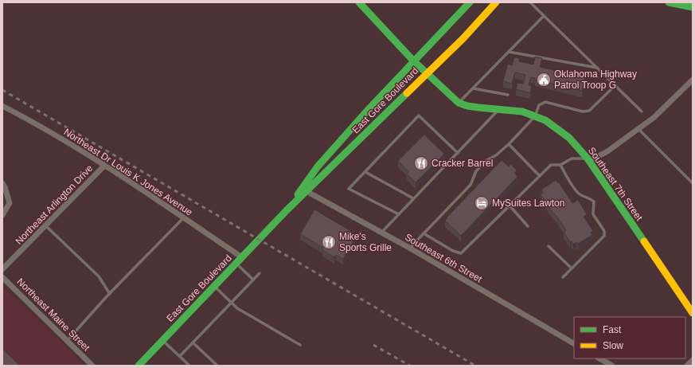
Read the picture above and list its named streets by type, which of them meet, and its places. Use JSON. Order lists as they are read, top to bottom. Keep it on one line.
{"streets":{"main road":["East Gore Boulevard","Southeast 7th Street"],"street":["Northeast Dr Louis K Jones Avenue","Northeast Arlington Drive","Southeast 6th Street","Northeast Maine Street"]},"crossings":[["East Gore Boulevard","Northeast Dr Louis K Jones Avenue"],["East Gore Boulevard","Southeast 7th Street"],["East Gore Boulevard","Southeast 6th Street"],["Northeast Dr Louis K Jones Avenue","Northeast Arlington Drive"]],"places":{"public building":["Oklahoma Highway Patrol Troop G"],"restaurant":["Cracker Barrel","Mike's Sports Grille"],"hotel":["MySuites Lawton"]},"legend":["Fast","Slow"]}
